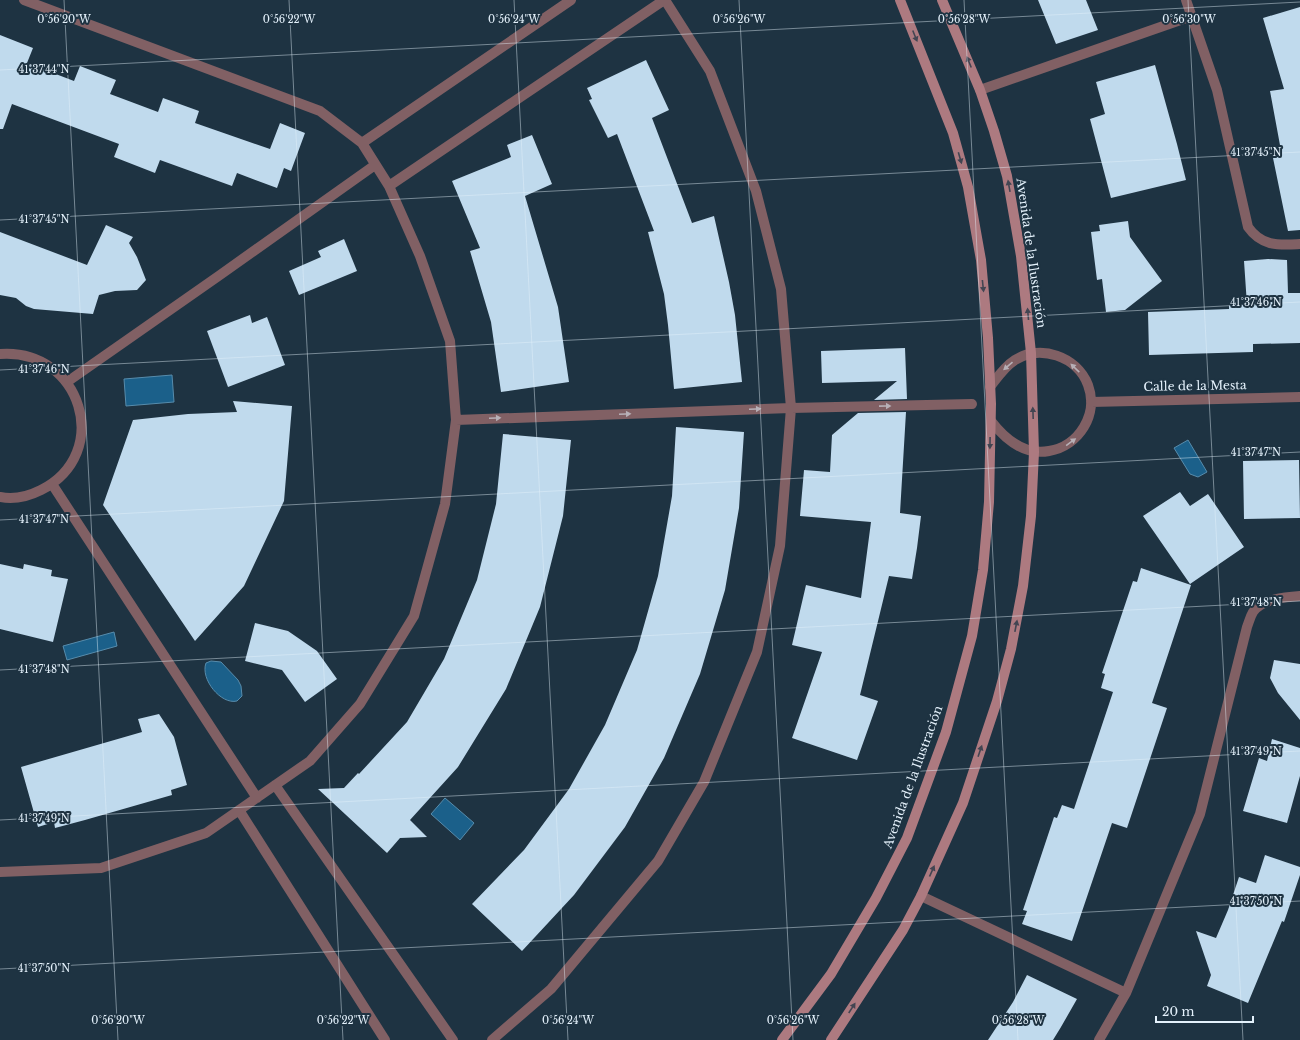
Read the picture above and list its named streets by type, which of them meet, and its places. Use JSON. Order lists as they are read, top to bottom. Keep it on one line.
{"streets":{"street":["Avenida de la Ilustración","Calle de la Mesta"]},"scale_bar":"20 m","coordinates":["0°56'20\"W","0°56'22\"W","0°56'24\"W","0°56'26\"W","0°56'28\"W","0°56'30\"W","41°37'44\"N","41°37'45\"N","41°37'46\"N","41°37'47\"N","41°37'48\"N","41°37'49\"N","41°37'50\"N"]}
